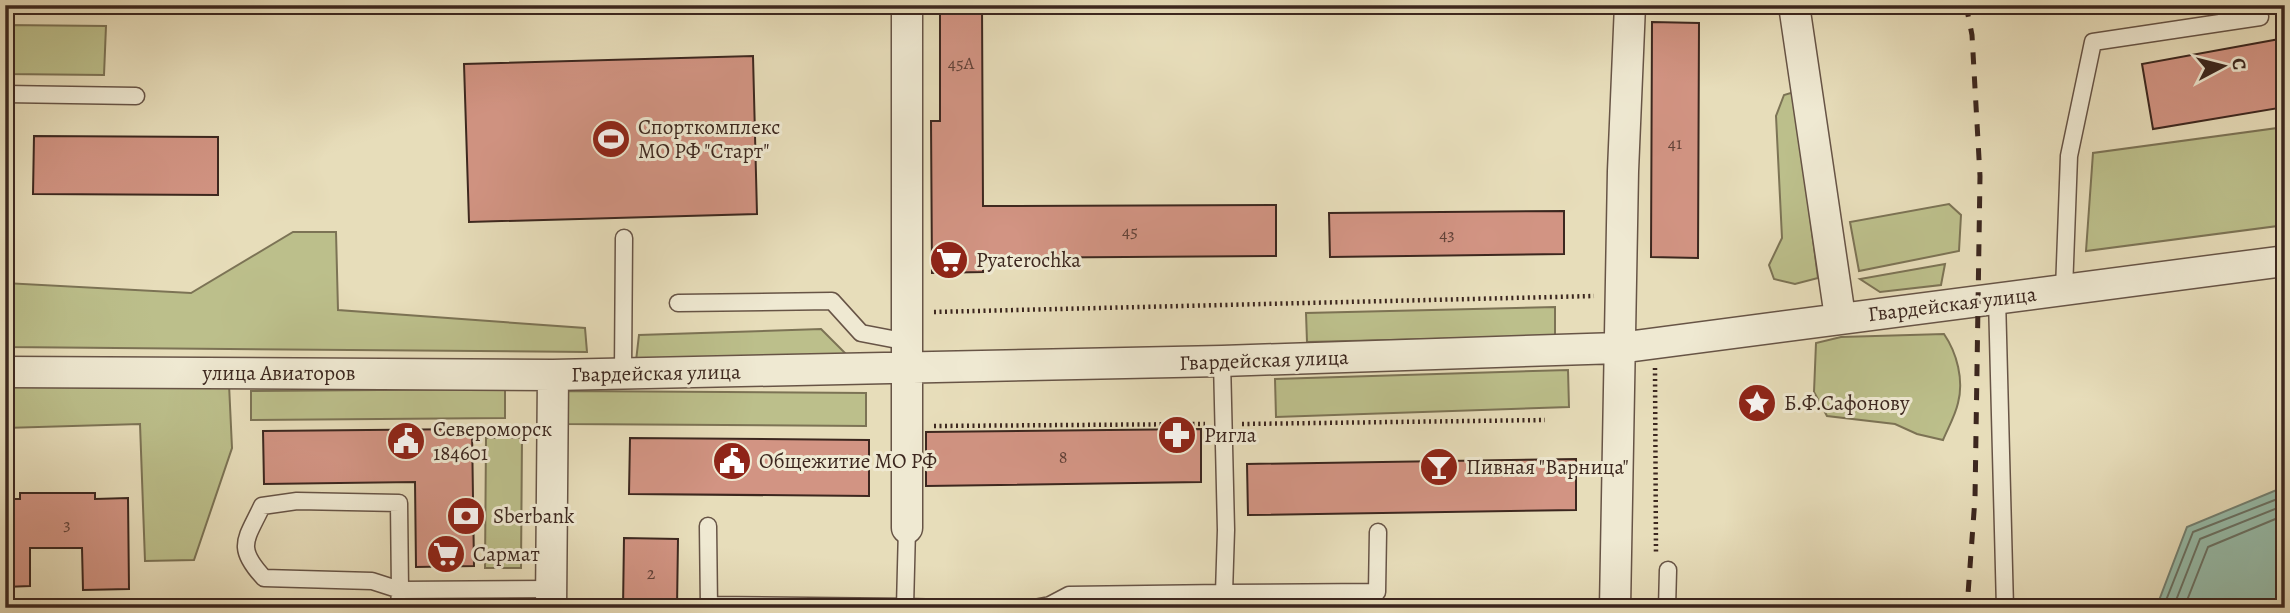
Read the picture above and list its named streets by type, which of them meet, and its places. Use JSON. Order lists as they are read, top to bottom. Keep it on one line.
{"streets":{"street":["Гвардейская улица","улица Авиаторов"]},"crossings":[["Гвардейская улица","улица Авиаторов"]],"places":{"sports":["Спорткомплекс МО РФ \"Старт\""],"supermarket":["Pyaterochka","Сармат"],"place":["Б.Ф.Сафонову"],"pharmacy":["Ригла"],"public building":["Североморск 184601","Общежитие МО РФ"],"bar":["Пивная \"Варница\""],"bank":["Sberbank"]},"house_numbers":["45А","41","45","43","8","3","2"],"north":"right"}
